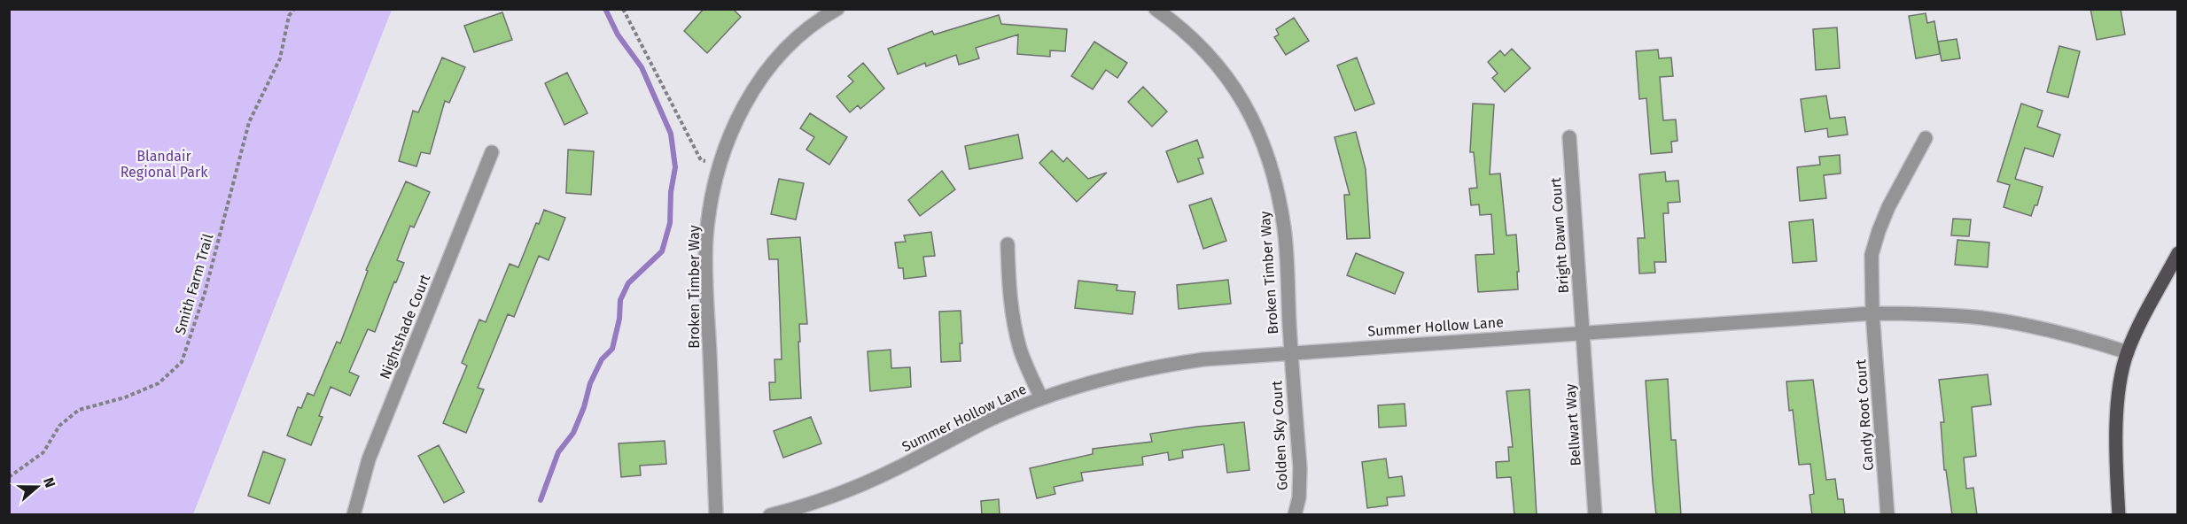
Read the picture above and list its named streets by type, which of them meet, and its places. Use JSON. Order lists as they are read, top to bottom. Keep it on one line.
{"streets":{"street":["Bright Dawn Court","Broken Timber Way","Nightshade Court","Summer Hollow Lane","Candy Root Court","Bellwart Way","Golden Sky Court"],"path":["Smith Farm Trail"]},"crossings":[["Bright Dawn Court","Summer Hollow Lane"],["Bright Dawn Court","Bellwart Way"],["Broken Timber Way","Summer Hollow Lane"],["Broken Timber Way","Golden Sky Court"],["Summer Hollow Lane","Candy Root Court"],["Summer Hollow Lane","Bellwart Way"],["Summer Hollow Lane","Golden Sky Court"]],"parks":["Blandair Regional Park"],"north":"right"}
